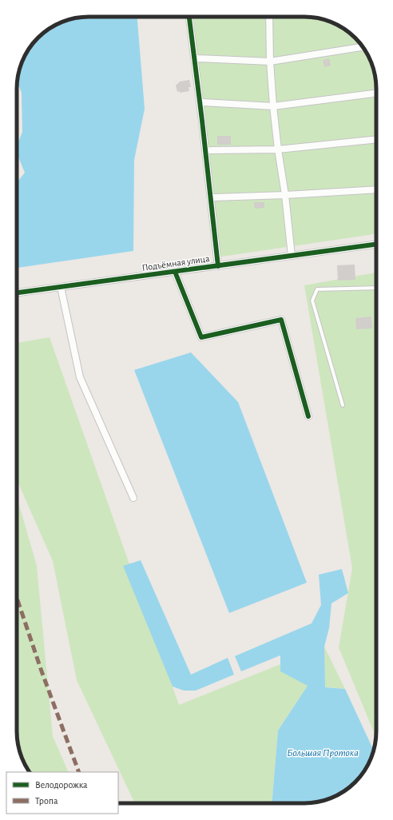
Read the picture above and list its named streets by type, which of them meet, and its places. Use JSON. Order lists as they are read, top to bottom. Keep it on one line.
{"streets":{"street":["Подъёмная улица"]},"water":["Большая Протока"],"legend":["Велодорожка","Тропа"]}
